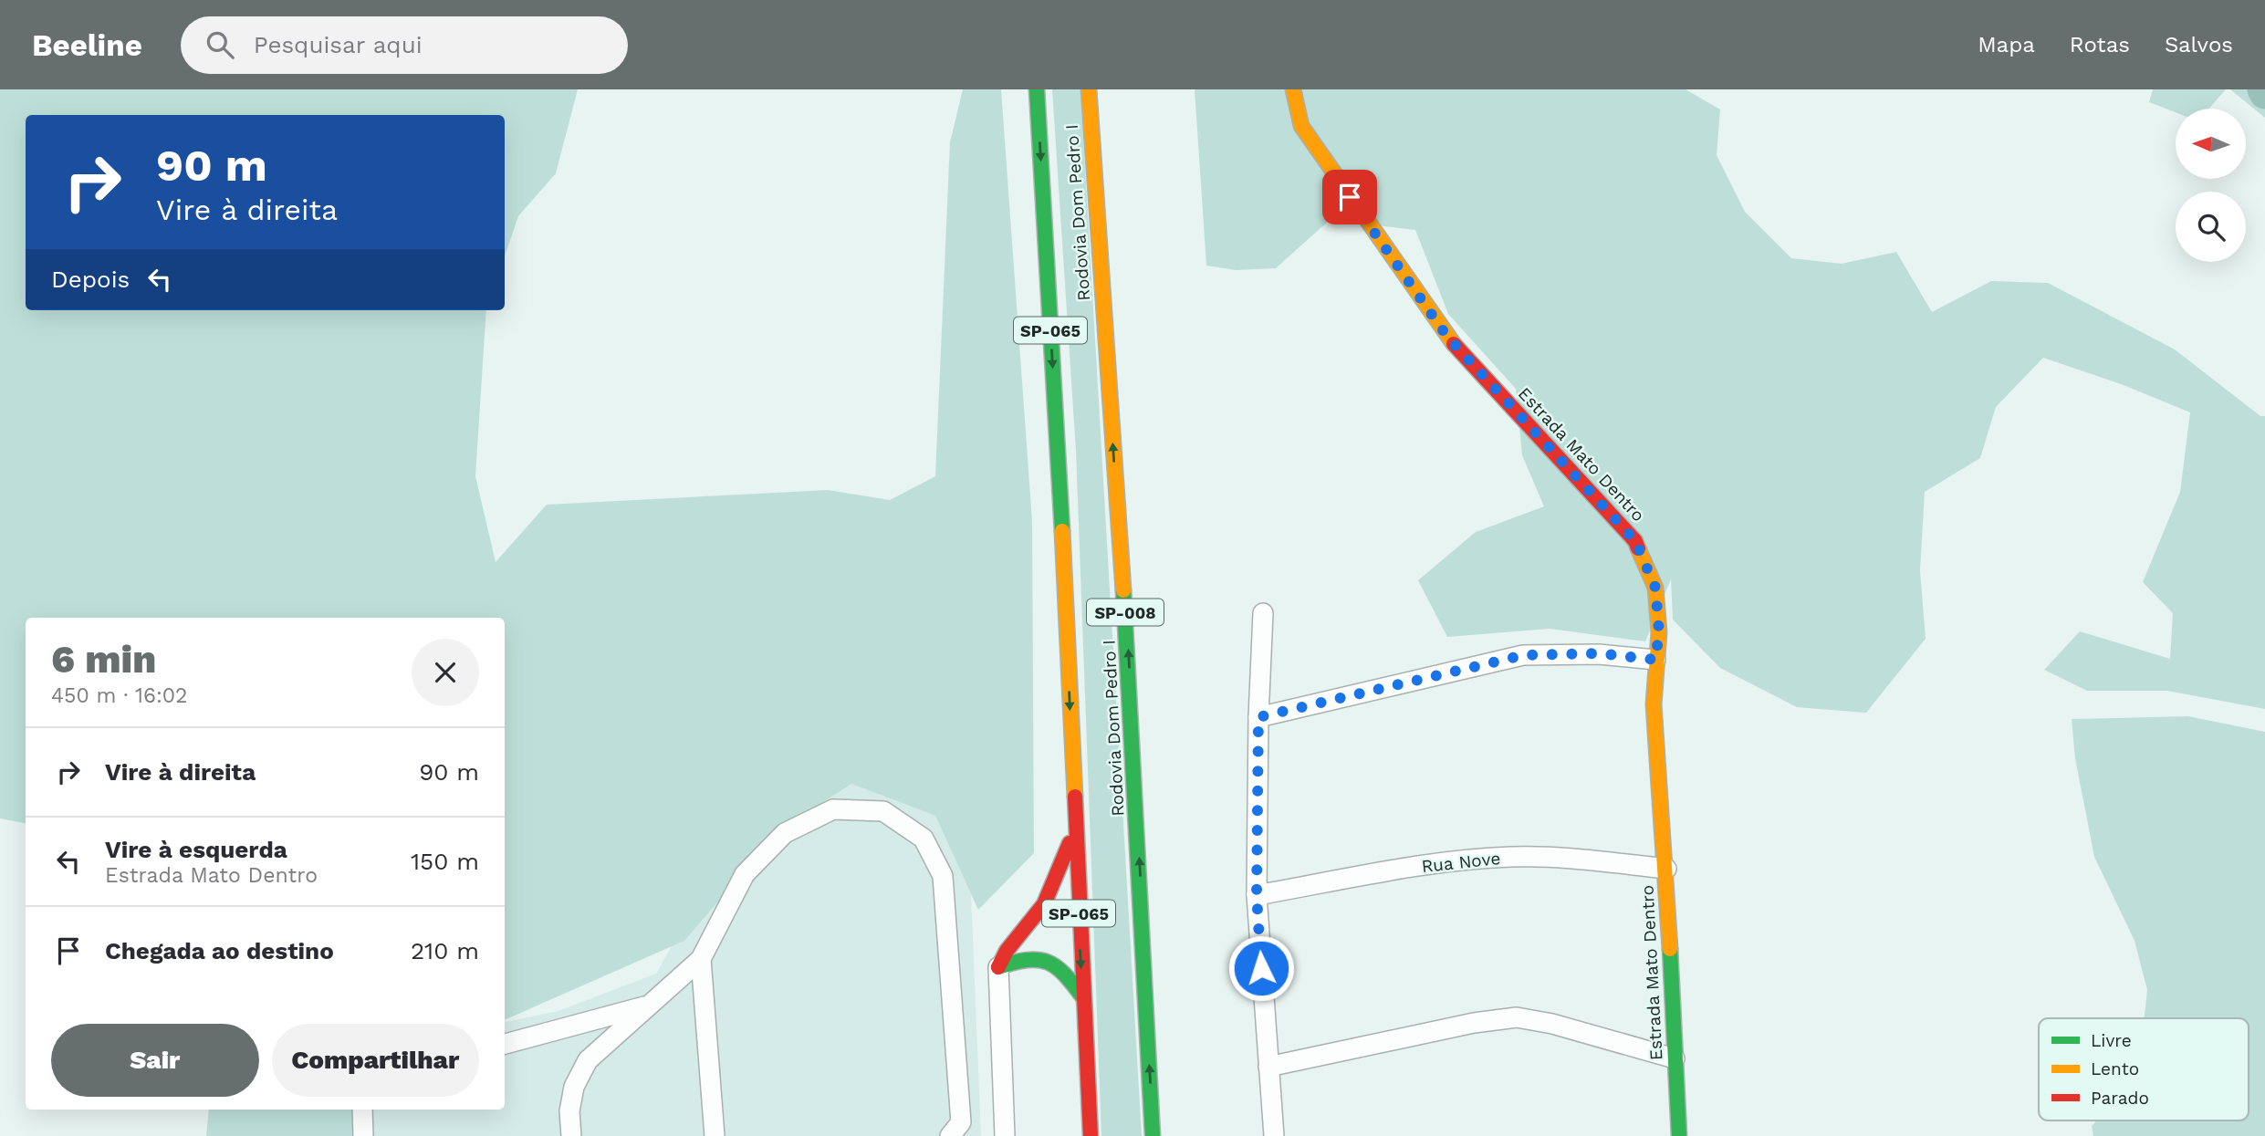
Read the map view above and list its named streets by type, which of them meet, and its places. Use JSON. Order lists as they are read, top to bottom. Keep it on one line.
{"streets":{"main road":["Rodovia Dom Pedro I","SP-065","Estrada Mato Dentro","SP-008"],"street":["Rua Nove"]},"crossings":[["Estrada Mato Dentro","Rua Nove"]],"legend":["Livre","Lento","Parado"],"north":"left","page":{"header":"Beeline","search":"Pesquisar aqui","nav":["Mapa","Rotas","Salvos"],"turn":["90 m","Vire à direita"],"then":"Depois","heading":["6 min","450 m · 16:02"],"list":[{"name":"Vire à direita","value":"90 m"},{"name":"Vire à esquerda","note":"Estrada Mato Dentro","value":"150 m"},{"name":"Chegada ao destino","value":"210 m"}],"buttons":["Sair","Compartilhar"]}}
